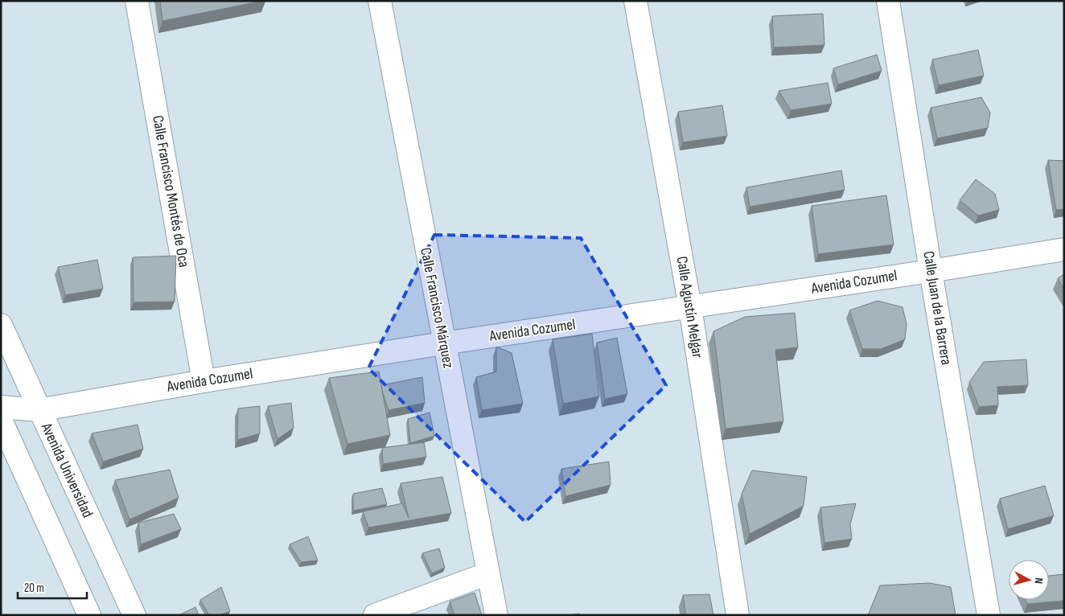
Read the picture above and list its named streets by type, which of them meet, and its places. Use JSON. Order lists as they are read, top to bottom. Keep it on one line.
{"streets":{"street":["Calle Francisco Montés de Oca","Avenida Cozumel","Calle Agustín Melgar","Calle Francisco Márquez","Calle Juan de la Barrera","Avenida Universidad"]},"crossings":[["Calle Francisco Montés de Oca","Avenida Cozumel"],["Avenida Cozumel","Calle Agustín Melgar"],["Avenida Cozumel","Calle Francisco Márquez"],["Avenida Cozumel","Calle Juan de la Barrera"],["Avenida Cozumel","Avenida Universidad"]],"scale_bar":"20 m","north":"right"}
